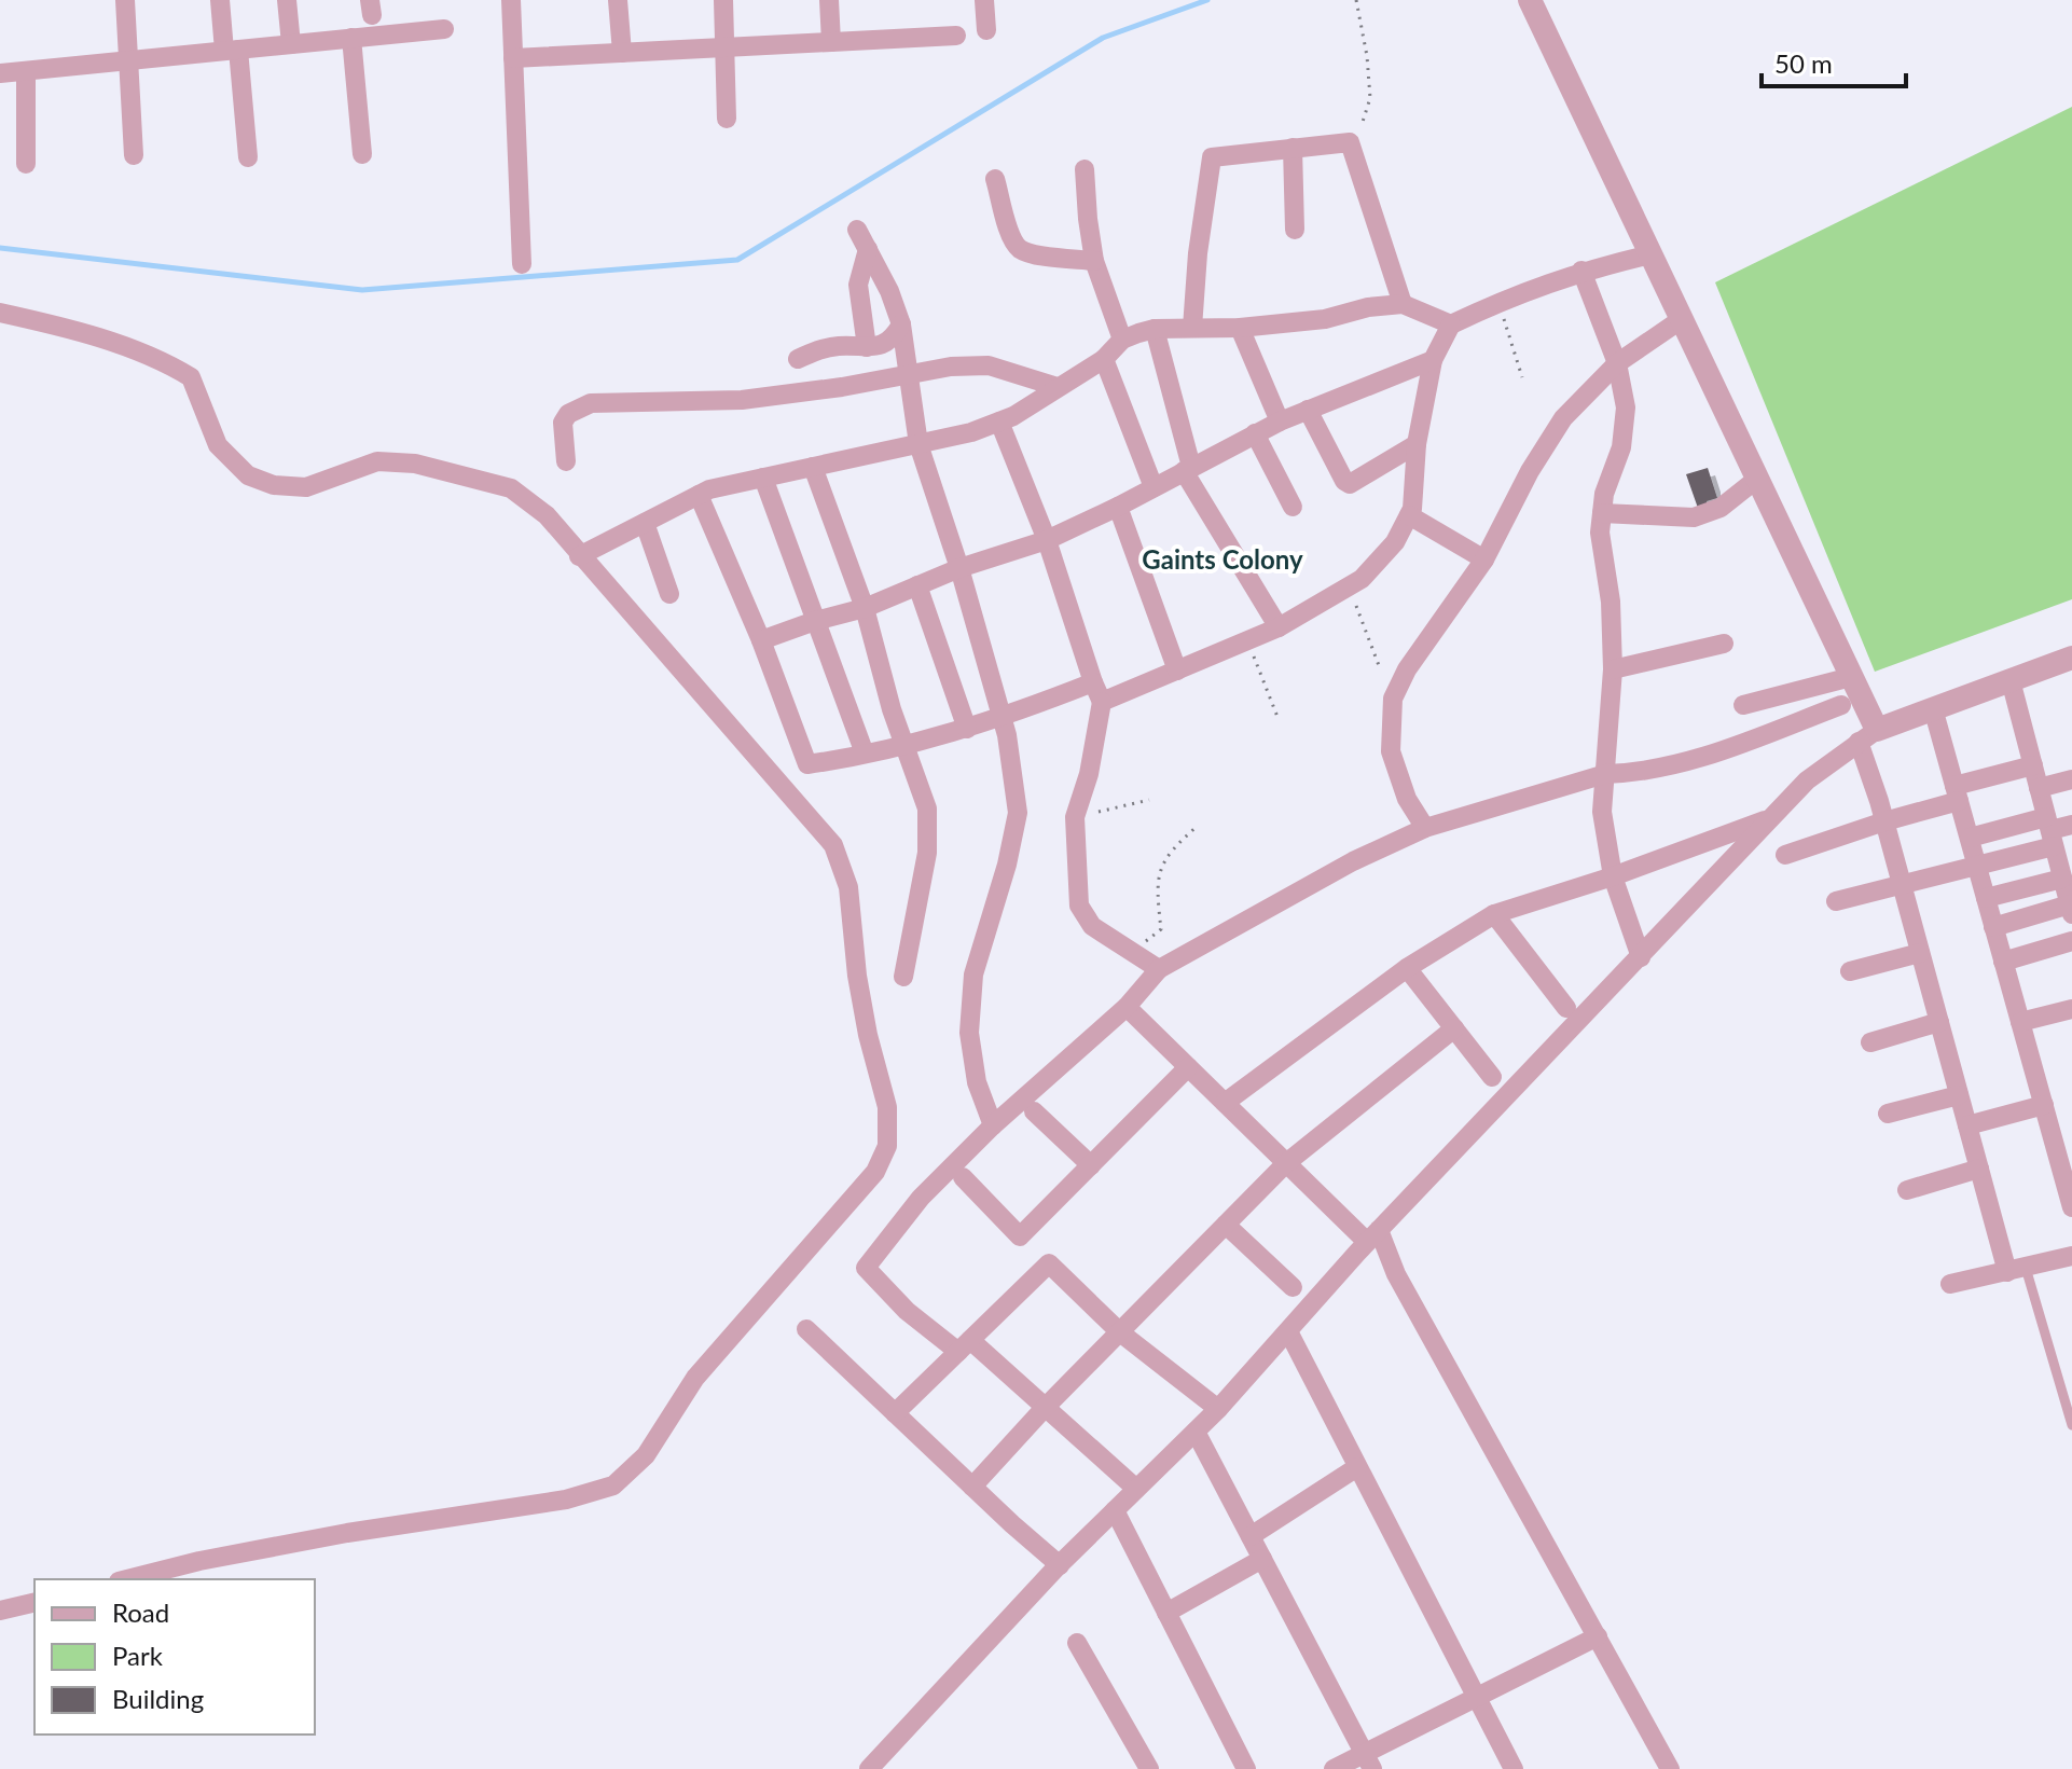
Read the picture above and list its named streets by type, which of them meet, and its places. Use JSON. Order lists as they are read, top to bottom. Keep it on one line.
{"districts":["Gaints Colony"],"legend":["Road","Park","Building"],"scale_bar":"50 m"}
